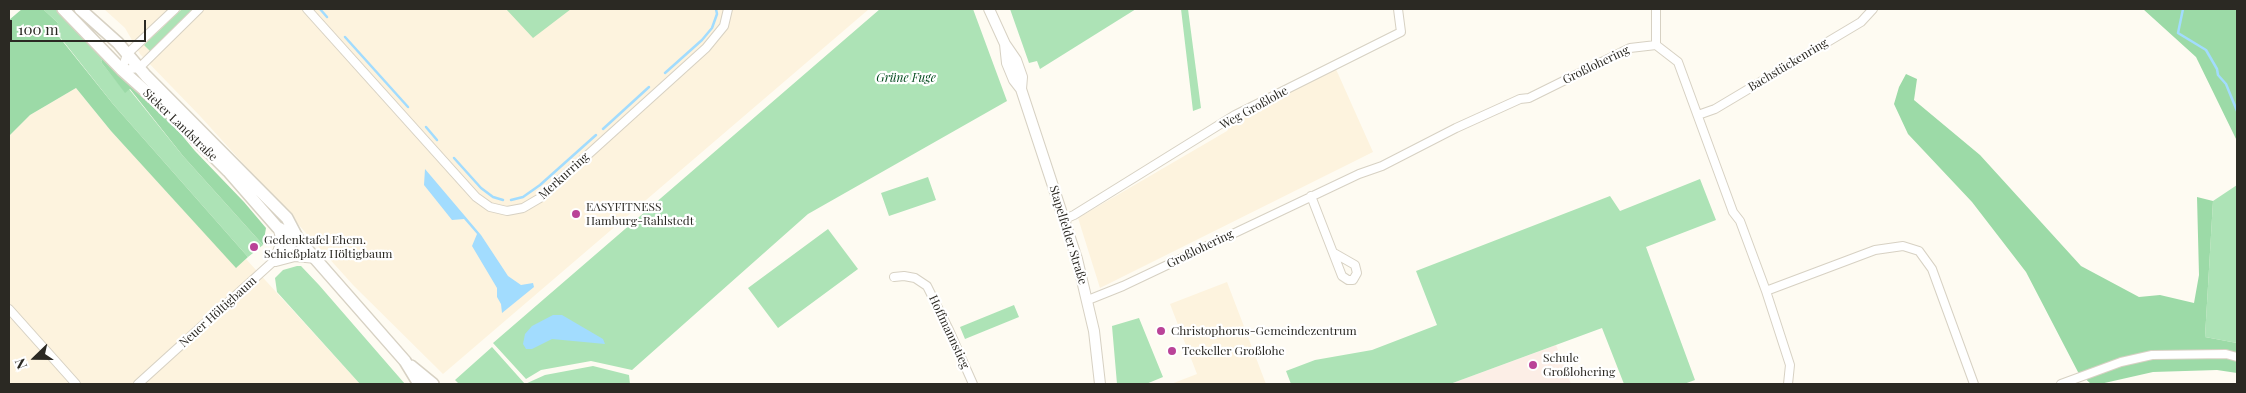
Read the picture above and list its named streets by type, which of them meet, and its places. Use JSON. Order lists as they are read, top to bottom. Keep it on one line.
{"streets":{"main road":["Sieker Landstraße"],"street":["Großlohering","Bachstückenring","Weg Großlohe","Merkurring","Stapelfelder Straße","Neuer Höltigbaum","Hoffmannstieg"]},"crossings":[["Großlohering","Stapelfelder Straße"],["Weg Großlohe","Stapelfelder Straße"],["Sieker Landstraße","Neuer Höltigbaum"]],"parks":["Grüne Fuge"],"places":["EASYFITNESS Hamburg-Rahlstedt","Gedenktafel Ehem. Schießplatz Höltigbaum","Christophorus-Gemeindezentrum","Teekeller Großlohe","Schule Großlohering"],"scale_bar":"100 m","north":"left"}
